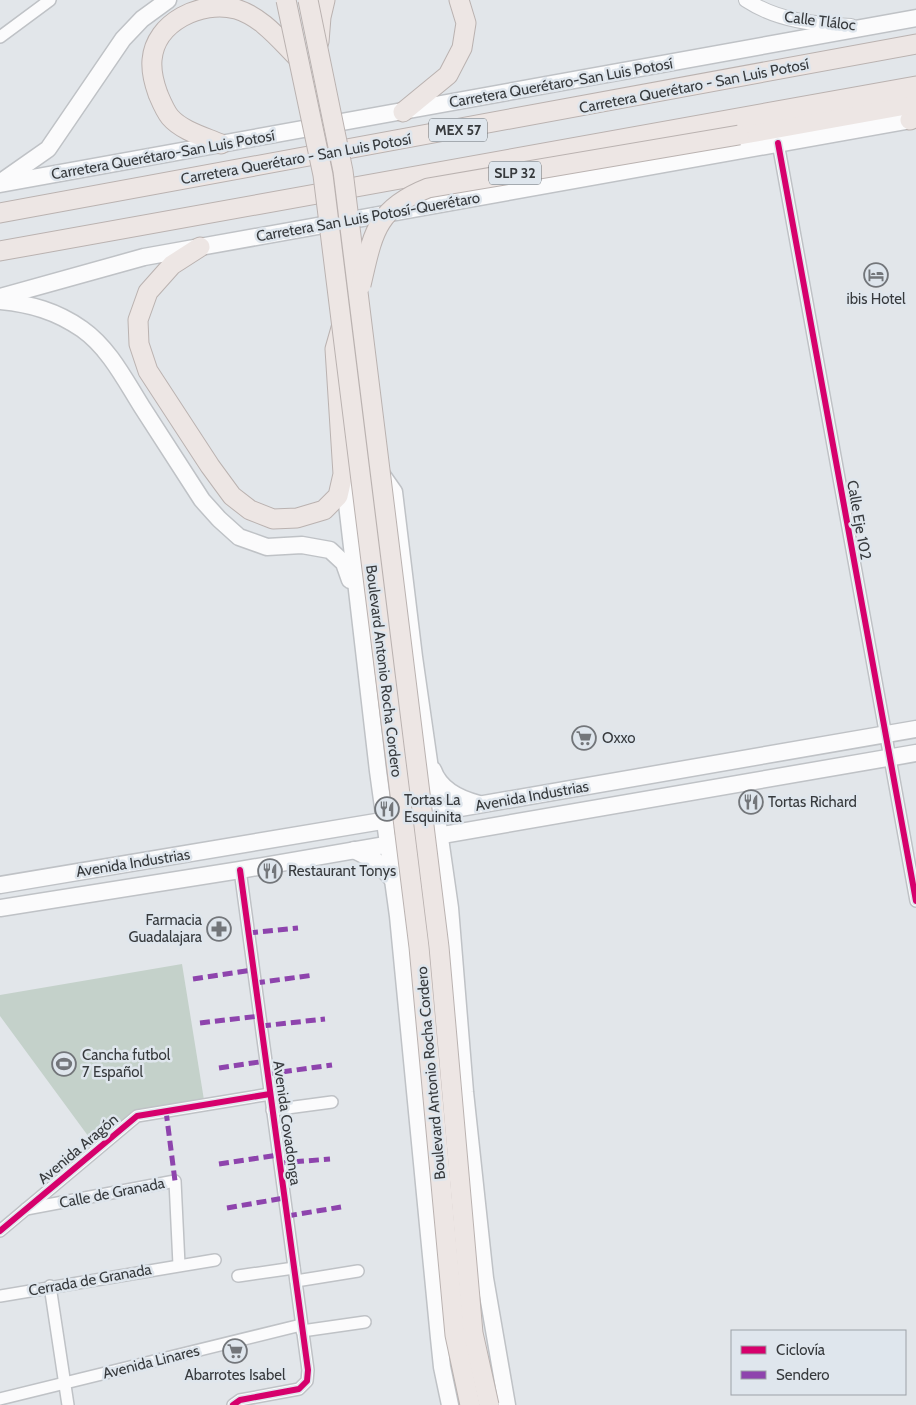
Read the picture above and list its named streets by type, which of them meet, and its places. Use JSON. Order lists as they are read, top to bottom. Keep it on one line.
{"streets":{"highway":["Carretera Querétaro - San Luis Potosí","MEX 57","SLP 32","Boulevard Antonio Rocha Cordero"],"main road":["Carretera Querétaro-San Luis Potosí","Carretera San Luis Potosí-Querétaro","Avenida Industrias"],"street":["Calle Tláloc","Calle Eje 102","Avenida Covadonga","Avenida Aragón","Calle de Granada","Cerrada de Granada","Avenida Linares"]},"crossings":[["Calle Tláloc","Carretera Querétaro-San Luis Potosí"],["SLP 32","Carretera San Luis Potosí-Querétaro"],["SLP 32","Boulevard Antonio Rocha Cordero"],["Carretera San Luis Potosí-Querétaro","Calle Eje 102"],["Calle Eje 102","Avenida Industrias"],["Boulevard Antonio Rocha Cordero","Avenida Industrias"],["Avenida Industrias","Avenida Covadonga"],["Avenida Covadonga","Avenida Aragón"],["Avenida Covadonga","Avenida Linares"],["Avenida Aragón","Calle de Granada"],["Calle de Granada","Cerrada de Granada"]],"places":{"hotel":["ibis Hotel"],"supermarket":["Oxxo","Abarrotes Isabel"],"restaurant":["Tortas Richard","Tortas La Esquinita","Restaurant Tonys"],"pharmacy":["Farmacia Guadalajara"],"sports":["Cancha futbol 7 Español"]},"legend":["Ciclovía","Sendero"]}
